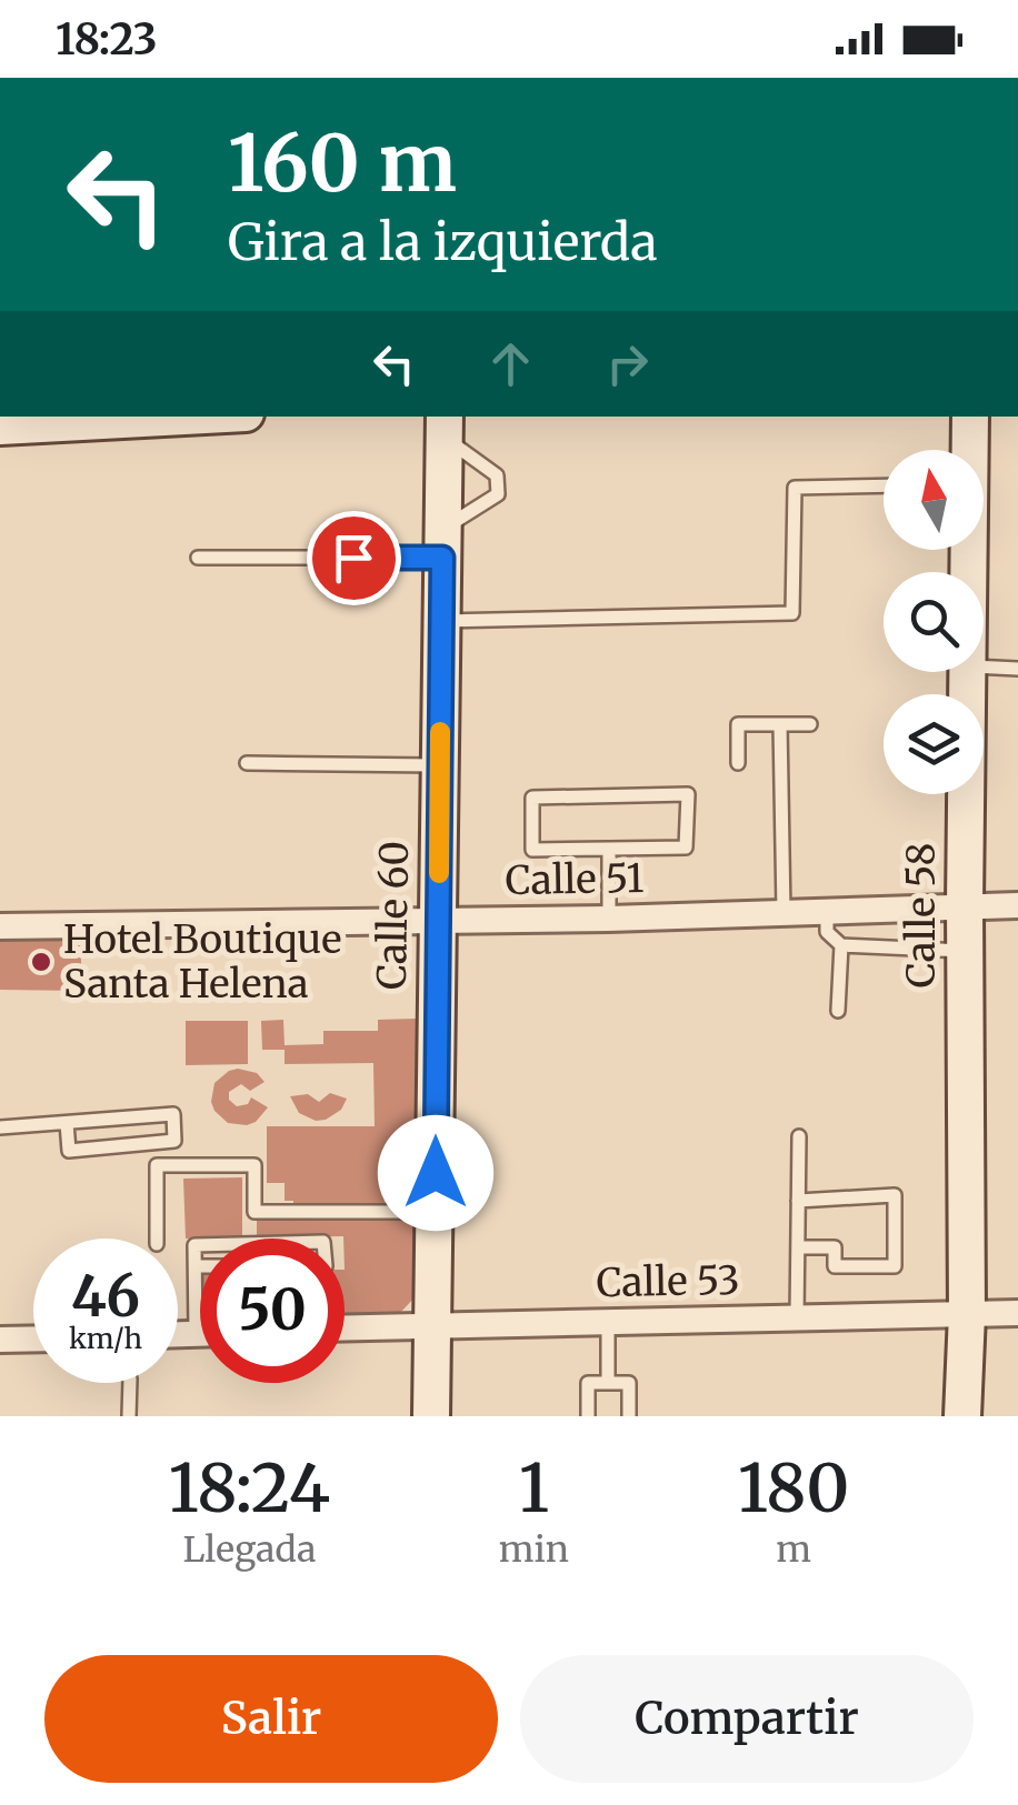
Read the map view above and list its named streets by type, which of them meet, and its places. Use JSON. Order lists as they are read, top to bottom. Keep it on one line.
{"streets":{"main road":["Calle 60","Calle 58"],"street":["Calle 51","Calle 53"]},"crossings":[["Calle 51","Calle 60"],["Calle 51","Calle 58"],["Calle 60","Calle 53"],["Calle 58","Calle 53"]],"places":["Hotel Boutique Santa Helena"],"north":"top","page":{"status":"18:23","turn":["160 m","Gira a la izquierda"],"speed":"46 km/h","limit":"50","eta":["18:24","Llegada","1","min","180","m"],"buttons":["Salir","Compartir"]}}
